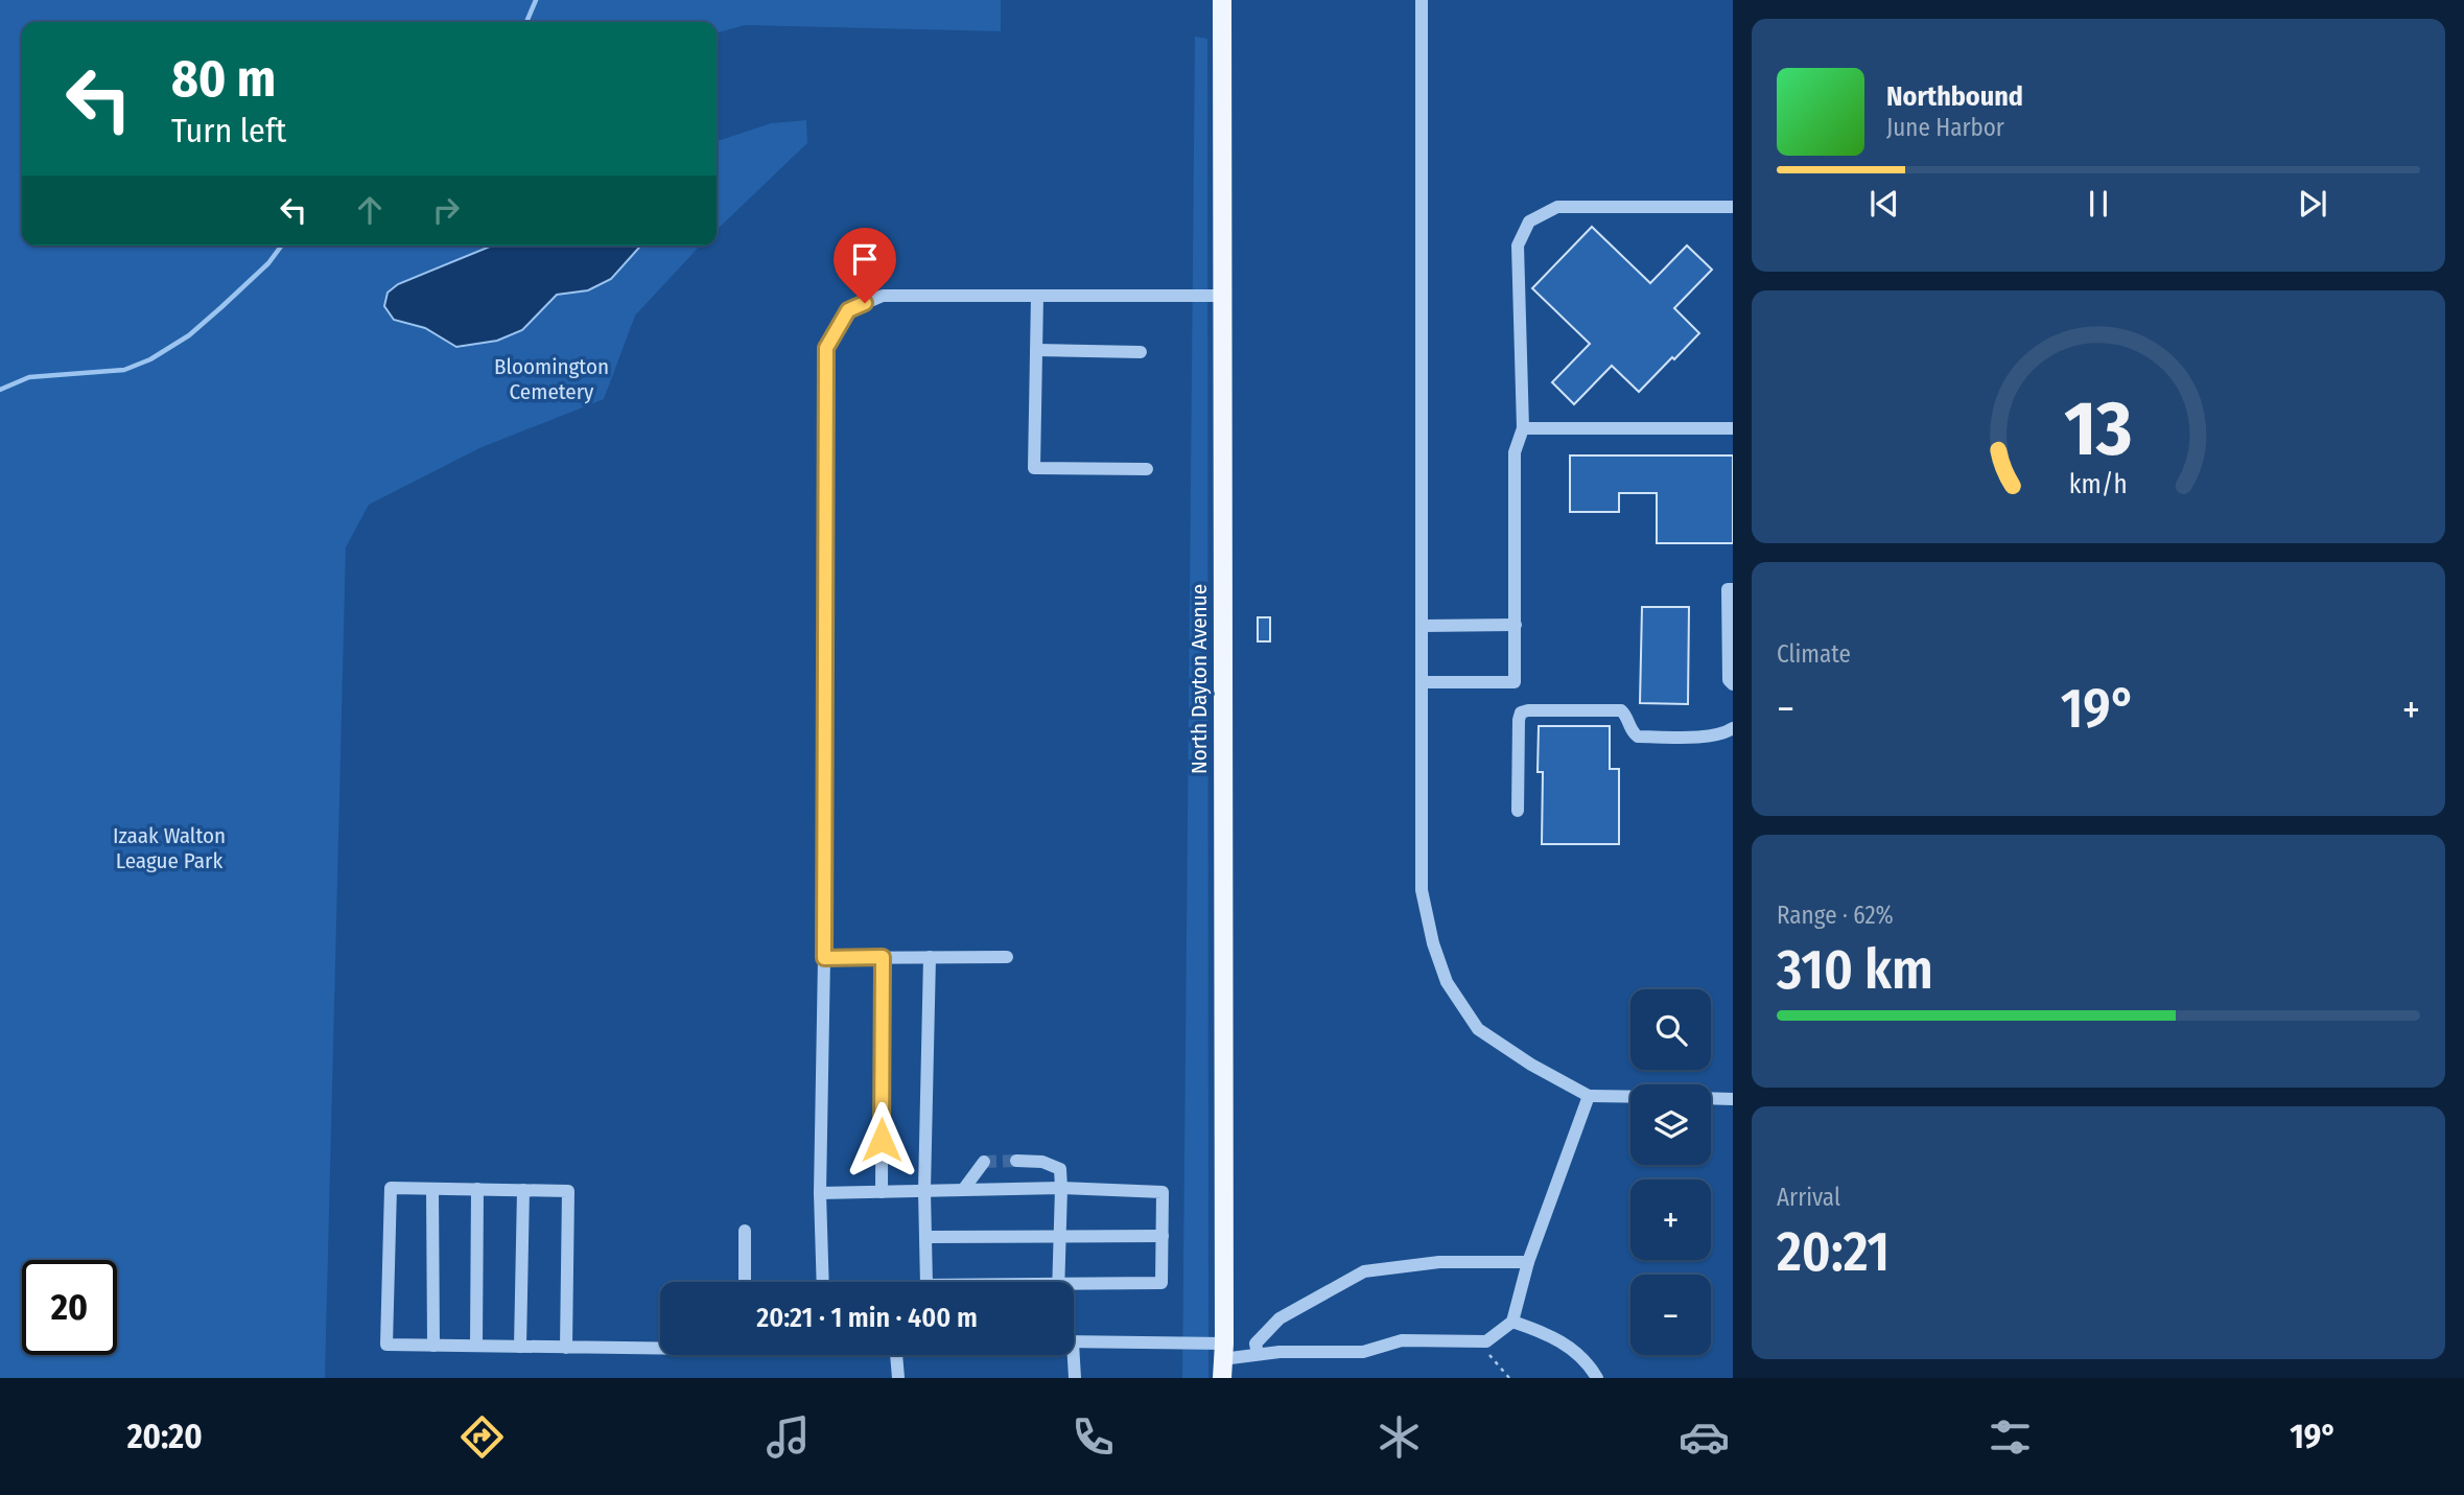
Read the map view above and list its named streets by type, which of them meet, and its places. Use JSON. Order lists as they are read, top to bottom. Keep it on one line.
{"streets":{"main road":["North Dayton Avenue"]},"parks":["Bloomington Cemetery","Izaak Walton League Park"],"page":{"turn":["80 m","Turn left"],"song":["Northbound","June Harbor"],"tile":["Climate",["Range · 62%","310 km"],["Arrival","20:21"]],"heat":["−","19°","+"],"map_buttons":["+","−"],"limit":"20","trip":"20:21 · 1 min · 400 m","tabs":["20:20","19°"],"gauge":["13","km/h"]}}
